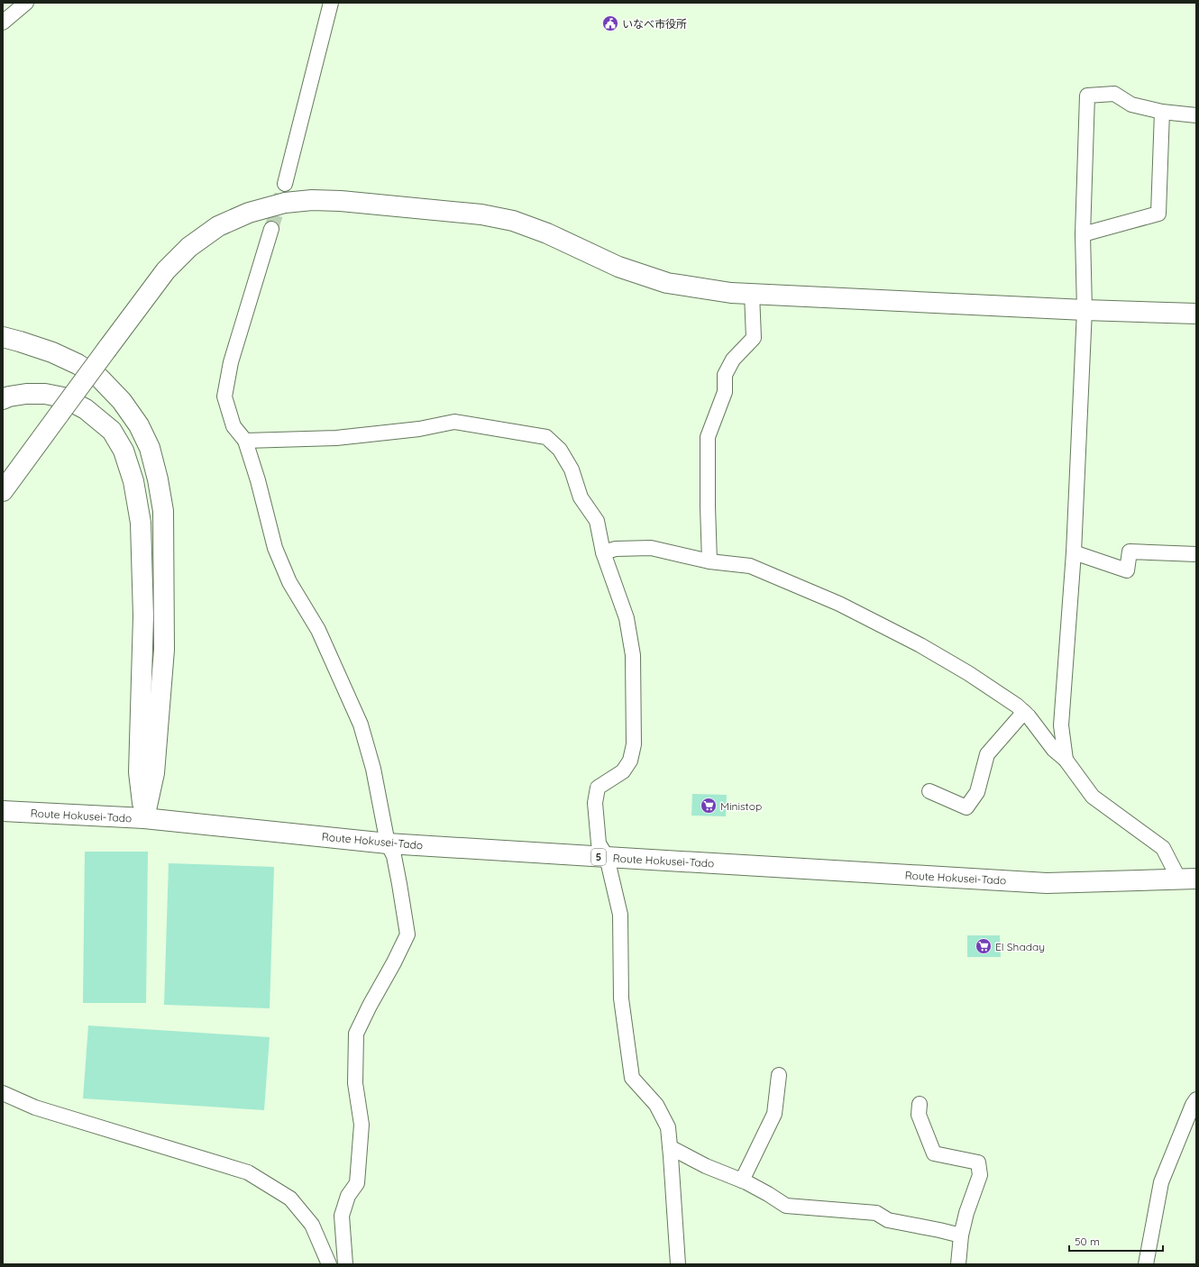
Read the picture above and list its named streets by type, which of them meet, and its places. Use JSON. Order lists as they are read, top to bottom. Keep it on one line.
{"streets":{"main road":["Route Hokusei-Tado","5"]},"places":{"public building":["いなべ市役所"],"supermarket":["Ministop","El Shaday"]},"scale_bar":"50 m"}
